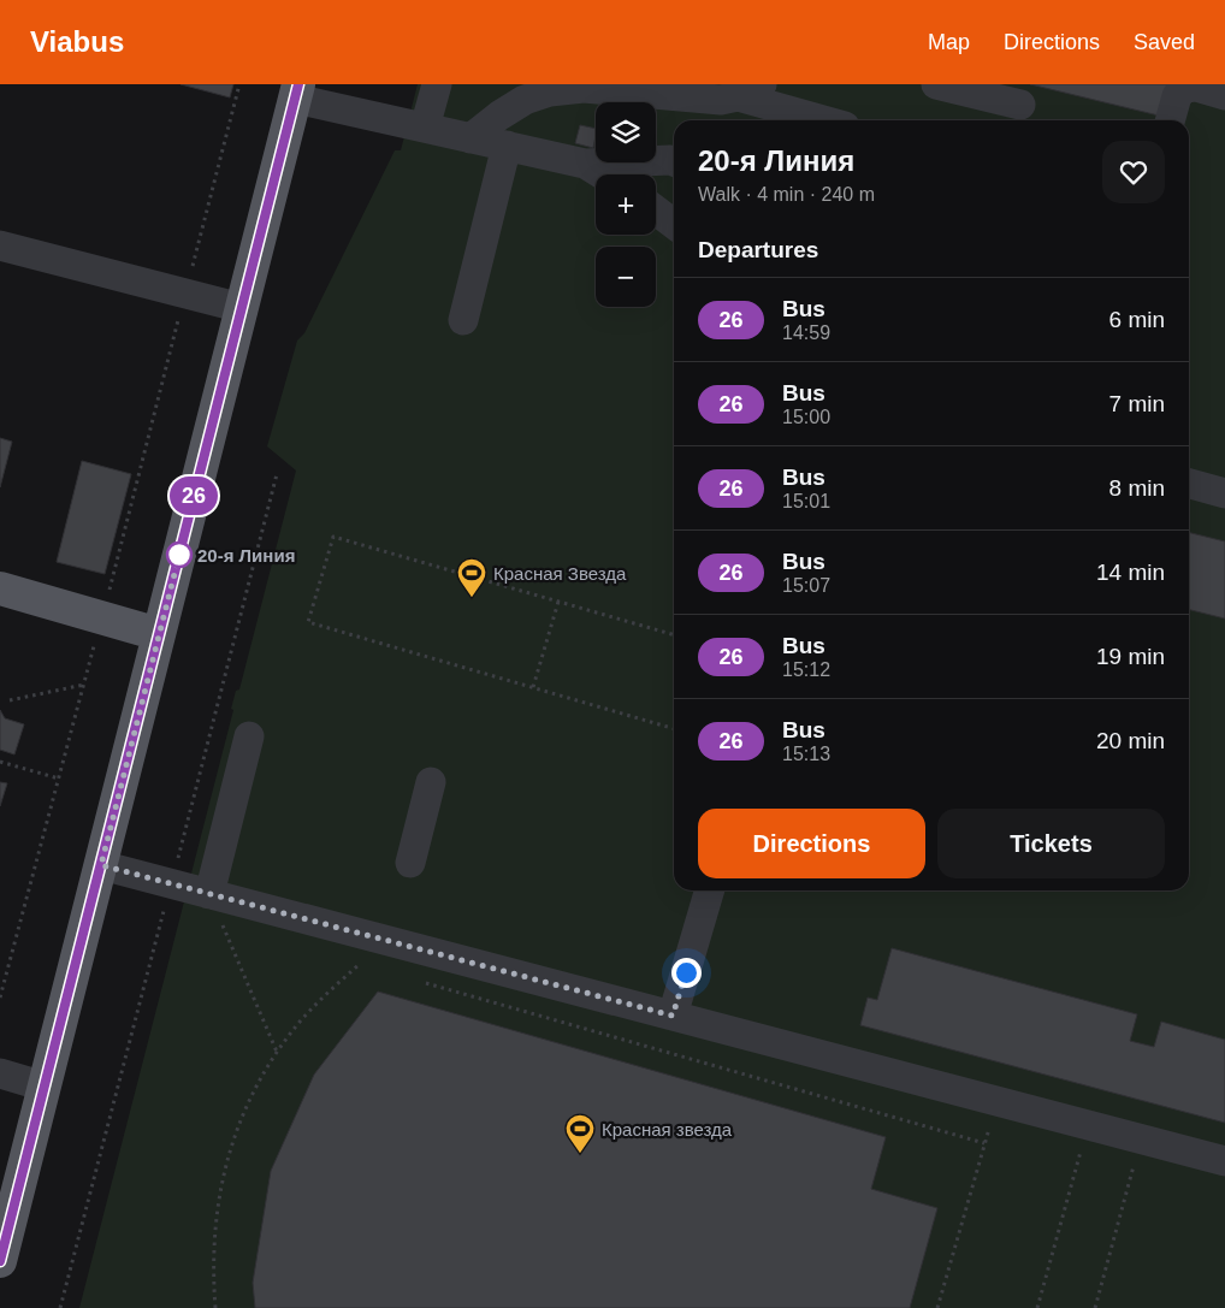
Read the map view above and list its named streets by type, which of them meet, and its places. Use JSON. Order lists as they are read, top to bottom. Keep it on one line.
{"places":{"other":["20-я Линия"],"sports":["Красная Звезда","Красная звезда"]},"lines":["bus line 26"],"page":{"header":"Viabus","nav":["Map","Directions","Saved"],"on_map":"26","map_buttons":["+","−"],"heading":[["20-я Линия","Walk · 4 min · 240 m"],"Departures"],"list":[{"mark":"26","name":"Bus","note":"14:59","value":"6 min"},{"mark":"26","name":"Bus","note":"15:00","value":"7 min"},{"mark":"26","name":"Bus","note":"15:01","value":"8 min"},{"mark":"26","name":"Bus","note":"15:07","value":"14 min"},{"mark":"26","name":"Bus","note":"15:12","value":"19 min"},{"mark":"26","name":"Bus","note":"15:13","value":"20 min"}],"buttons":["Directions","Tickets"]}}
